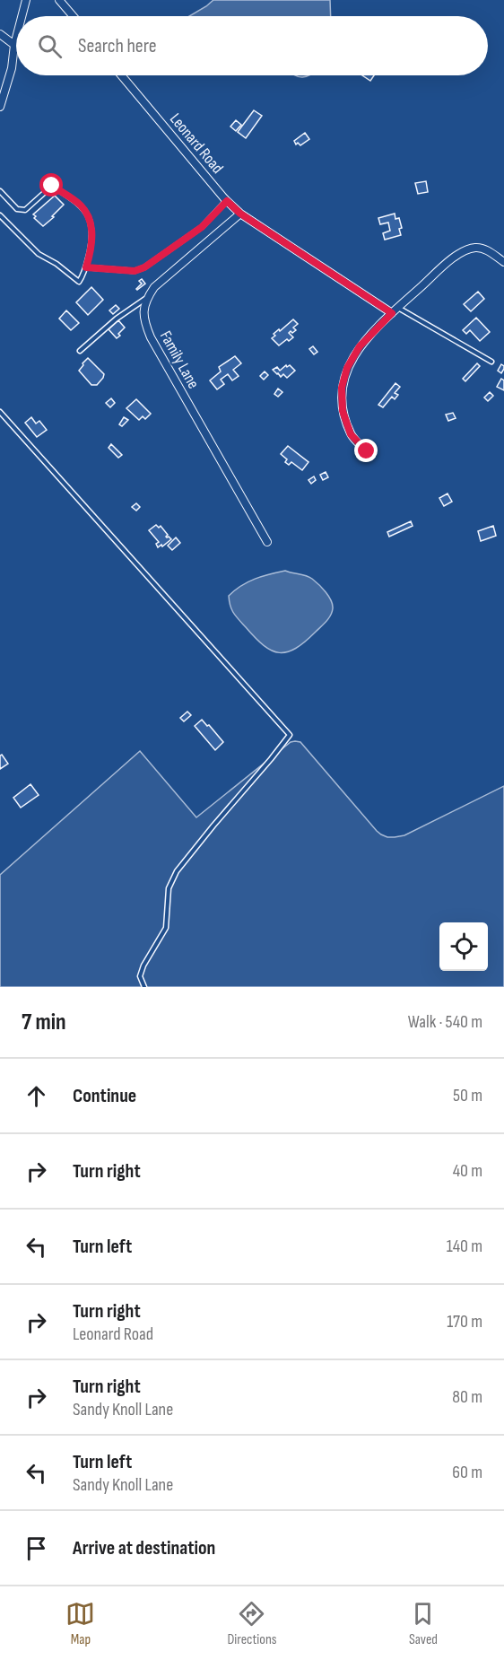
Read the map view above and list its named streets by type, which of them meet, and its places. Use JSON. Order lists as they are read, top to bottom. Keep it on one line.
{"streets":{"street":["Leonard Road","Family Lane"]},"page":{"search":"Search here","heading":["7 min","Walk · 540 m"],"list":[["Continue","50 m"],["Turn right","40 m"],["Turn left","140 m"],["Turn right","Leonard Road","170 m"],["Turn right","Sandy Knoll Lane","80 m"],["Turn left","Sandy Knoll Lane","60 m"],"Arrive at destination"],"nav":["Map","Directions","Saved"]}}
